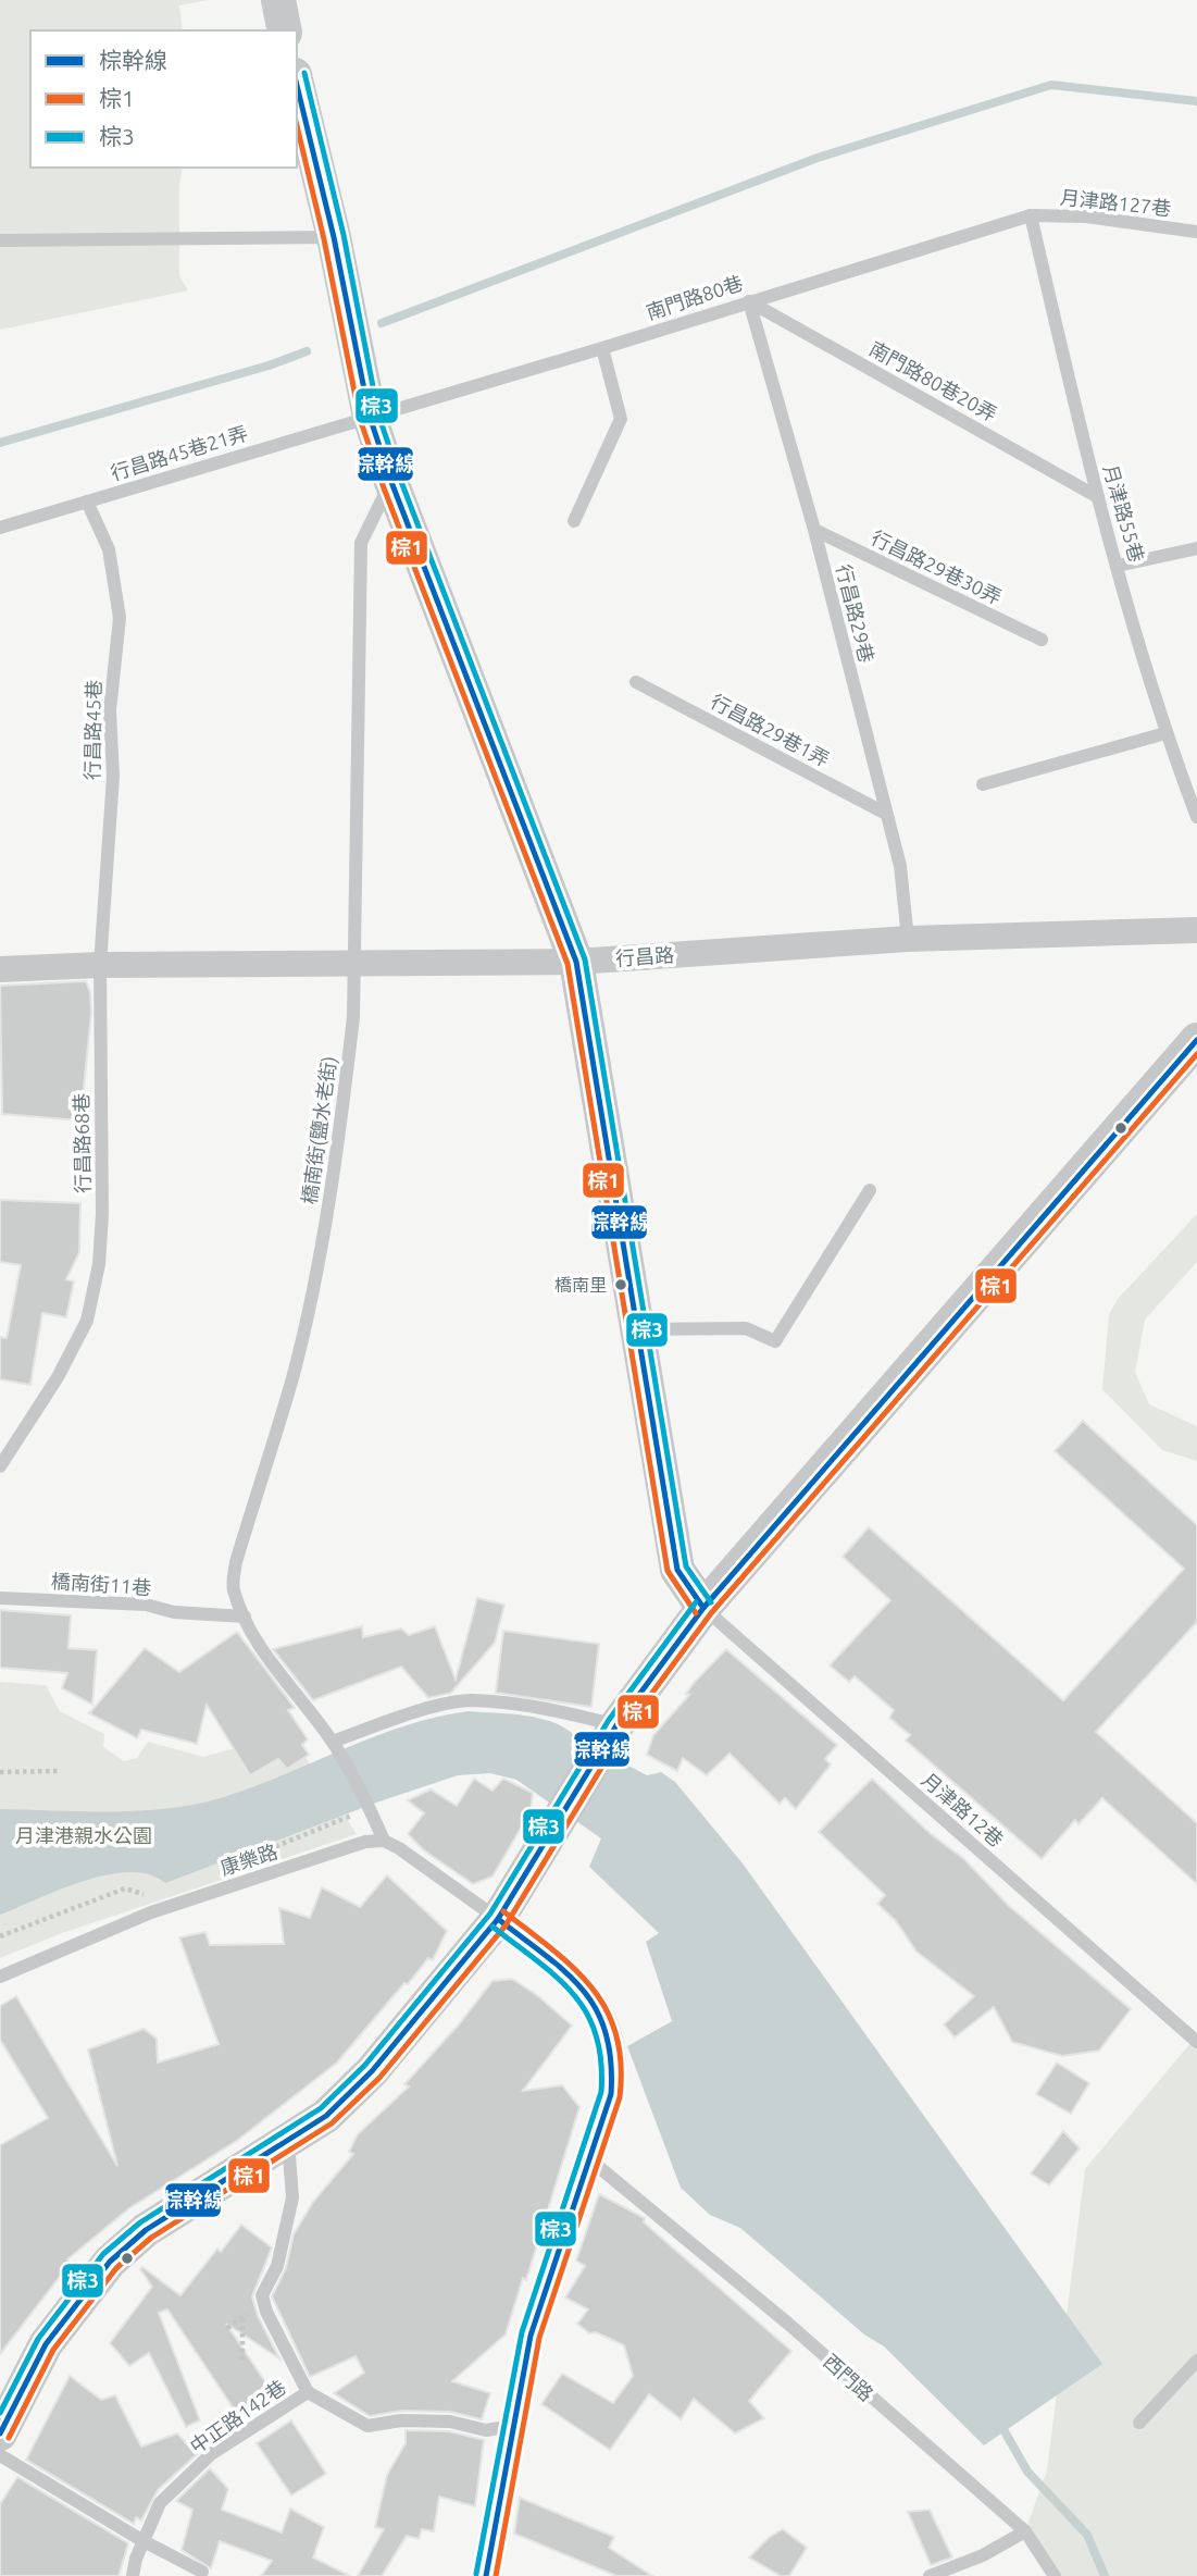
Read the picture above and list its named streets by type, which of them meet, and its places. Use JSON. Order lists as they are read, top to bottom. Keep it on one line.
{"streets":{"street":["行昌路"],"lane":["月津路127巷","南門路80巷","南門路80巷20弄","行昌路45巷21弄","月津路55巷","行昌路29巷30弄","行昌路29巷","行昌路45巷","行昌路29巷1弄","橋南街(鹽水老街)","行昌路68巷","橋南街11巷","月津路12巷","康樂路","西門路","中正路142巷"]},"crossings":[["月津路127巷","南門路80巷"],["月津路127巷","月津路55巷"],["南門路80巷","南門路80巷20弄"],["南門路80巷","行昌路45巷21弄"],["南門路80巷","月津路55巷"],["南門路80巷","行昌路29巷"],["南門路80巷20弄","月津路55巷"],["南門路80巷20弄","行昌路29巷"],["行昌路45巷21弄","行昌路45巷"],["行昌路29巷30弄","行昌路29巷"],["行昌路29巷","行昌路29巷1弄"],["行昌路29巷","行昌路"],["行昌路45巷","行昌路"],["行昌路45巷","行昌路68巷"],["行昌路","橋南街(鹽水老街)"],["行昌路","行昌路68巷"],["橋南街(鹽水老街)","橋南街11巷"]],"parks":["月津港親水公園"],"places":["橋南里"],"lines":["transit line 棕3","transit line 棕幹線","transit line 棕1"],"legend":["棕幹線","棕1","棕3"]}
